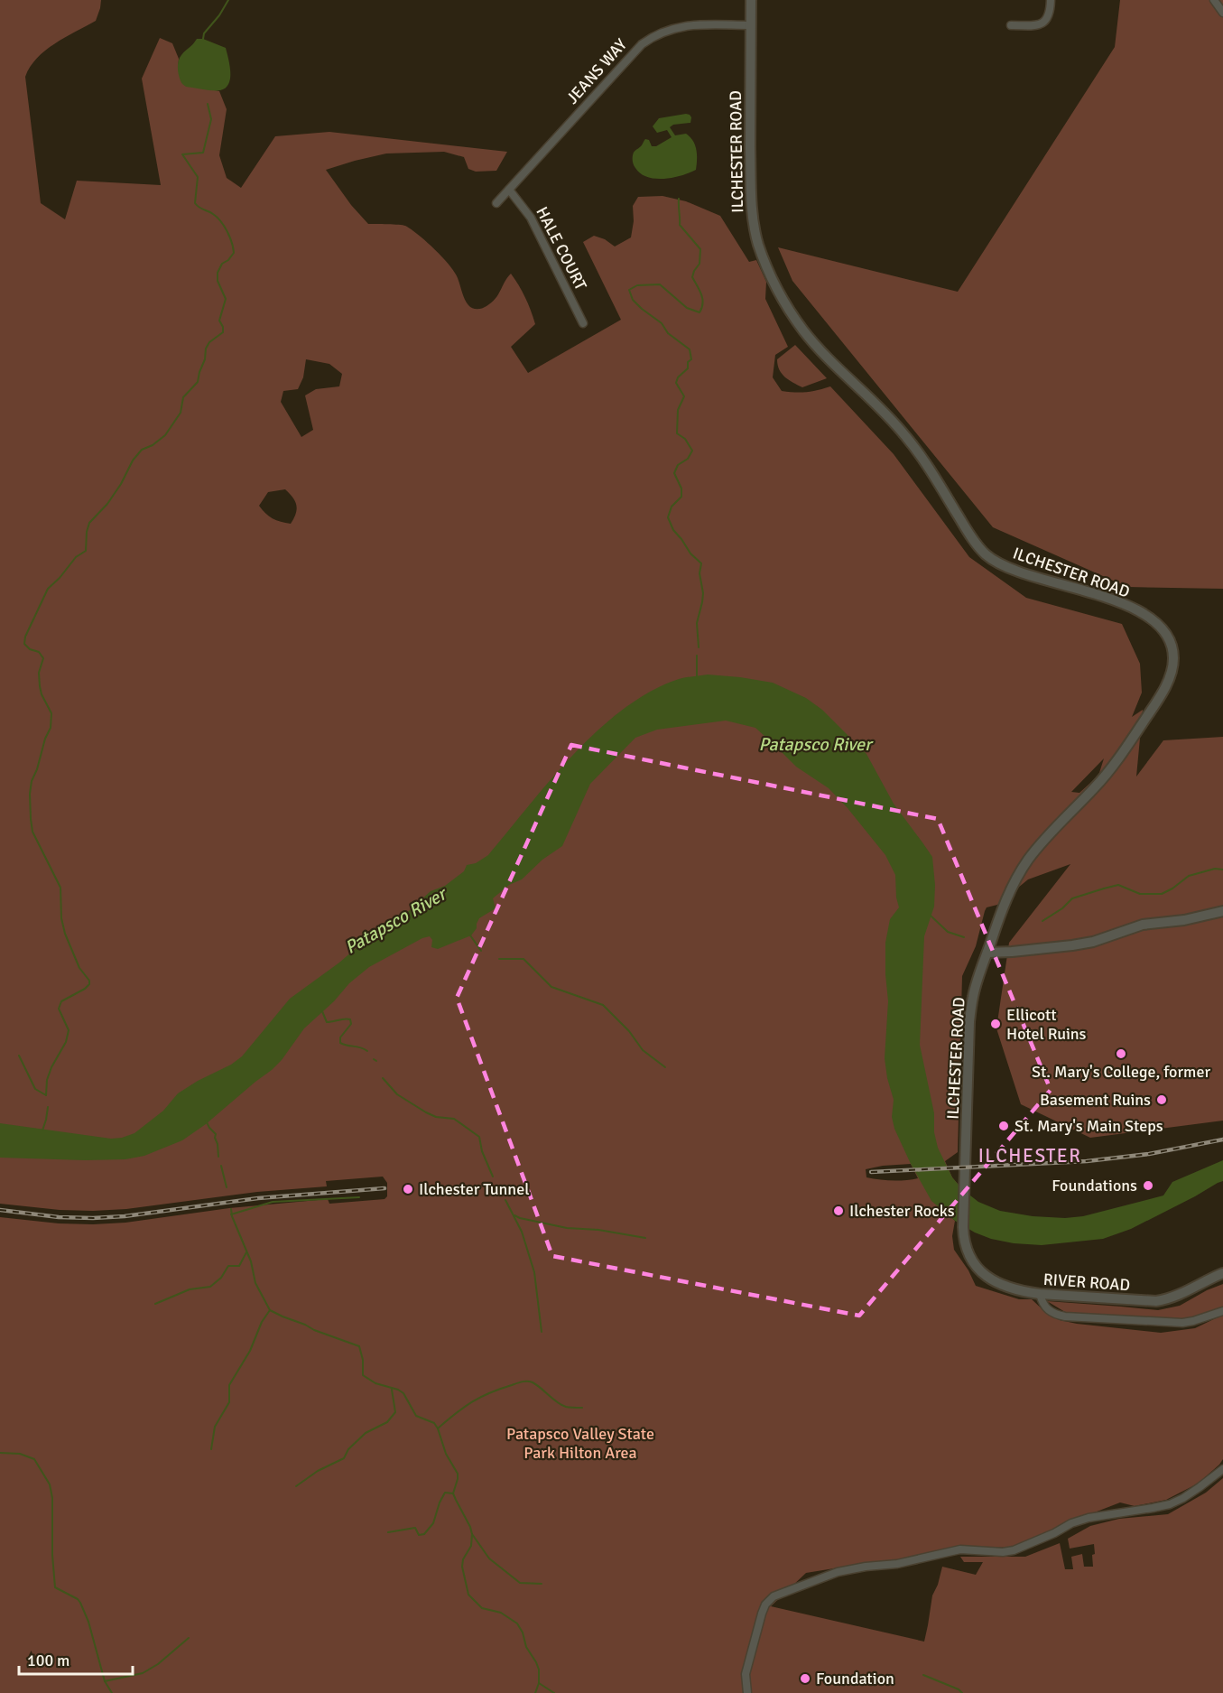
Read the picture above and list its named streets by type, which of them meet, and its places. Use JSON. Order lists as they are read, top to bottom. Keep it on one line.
{"streets":{"street":["JEANS WAY","ILCHESTER ROAD","HALE COURT","RIVER ROAD"]},"crossings":[["JEANS WAY","ILCHESTER ROAD"],["JEANS WAY","HALE COURT"],["ILCHESTER ROAD","RIVER ROAD"]],"districts":["ILCHESTER"],"water":["Patapsco River"],"parks":["Patapsco Valley State Park Hilton Area"],"places":["Ellicott Hotel Ruins","St. Mary's College, former","Basement Ruins","St. Mary's Main Steps","Foundations","Ilchester Tunnel","Ilchester Rocks","Foundation"],"scale_bar":"100 m"}
